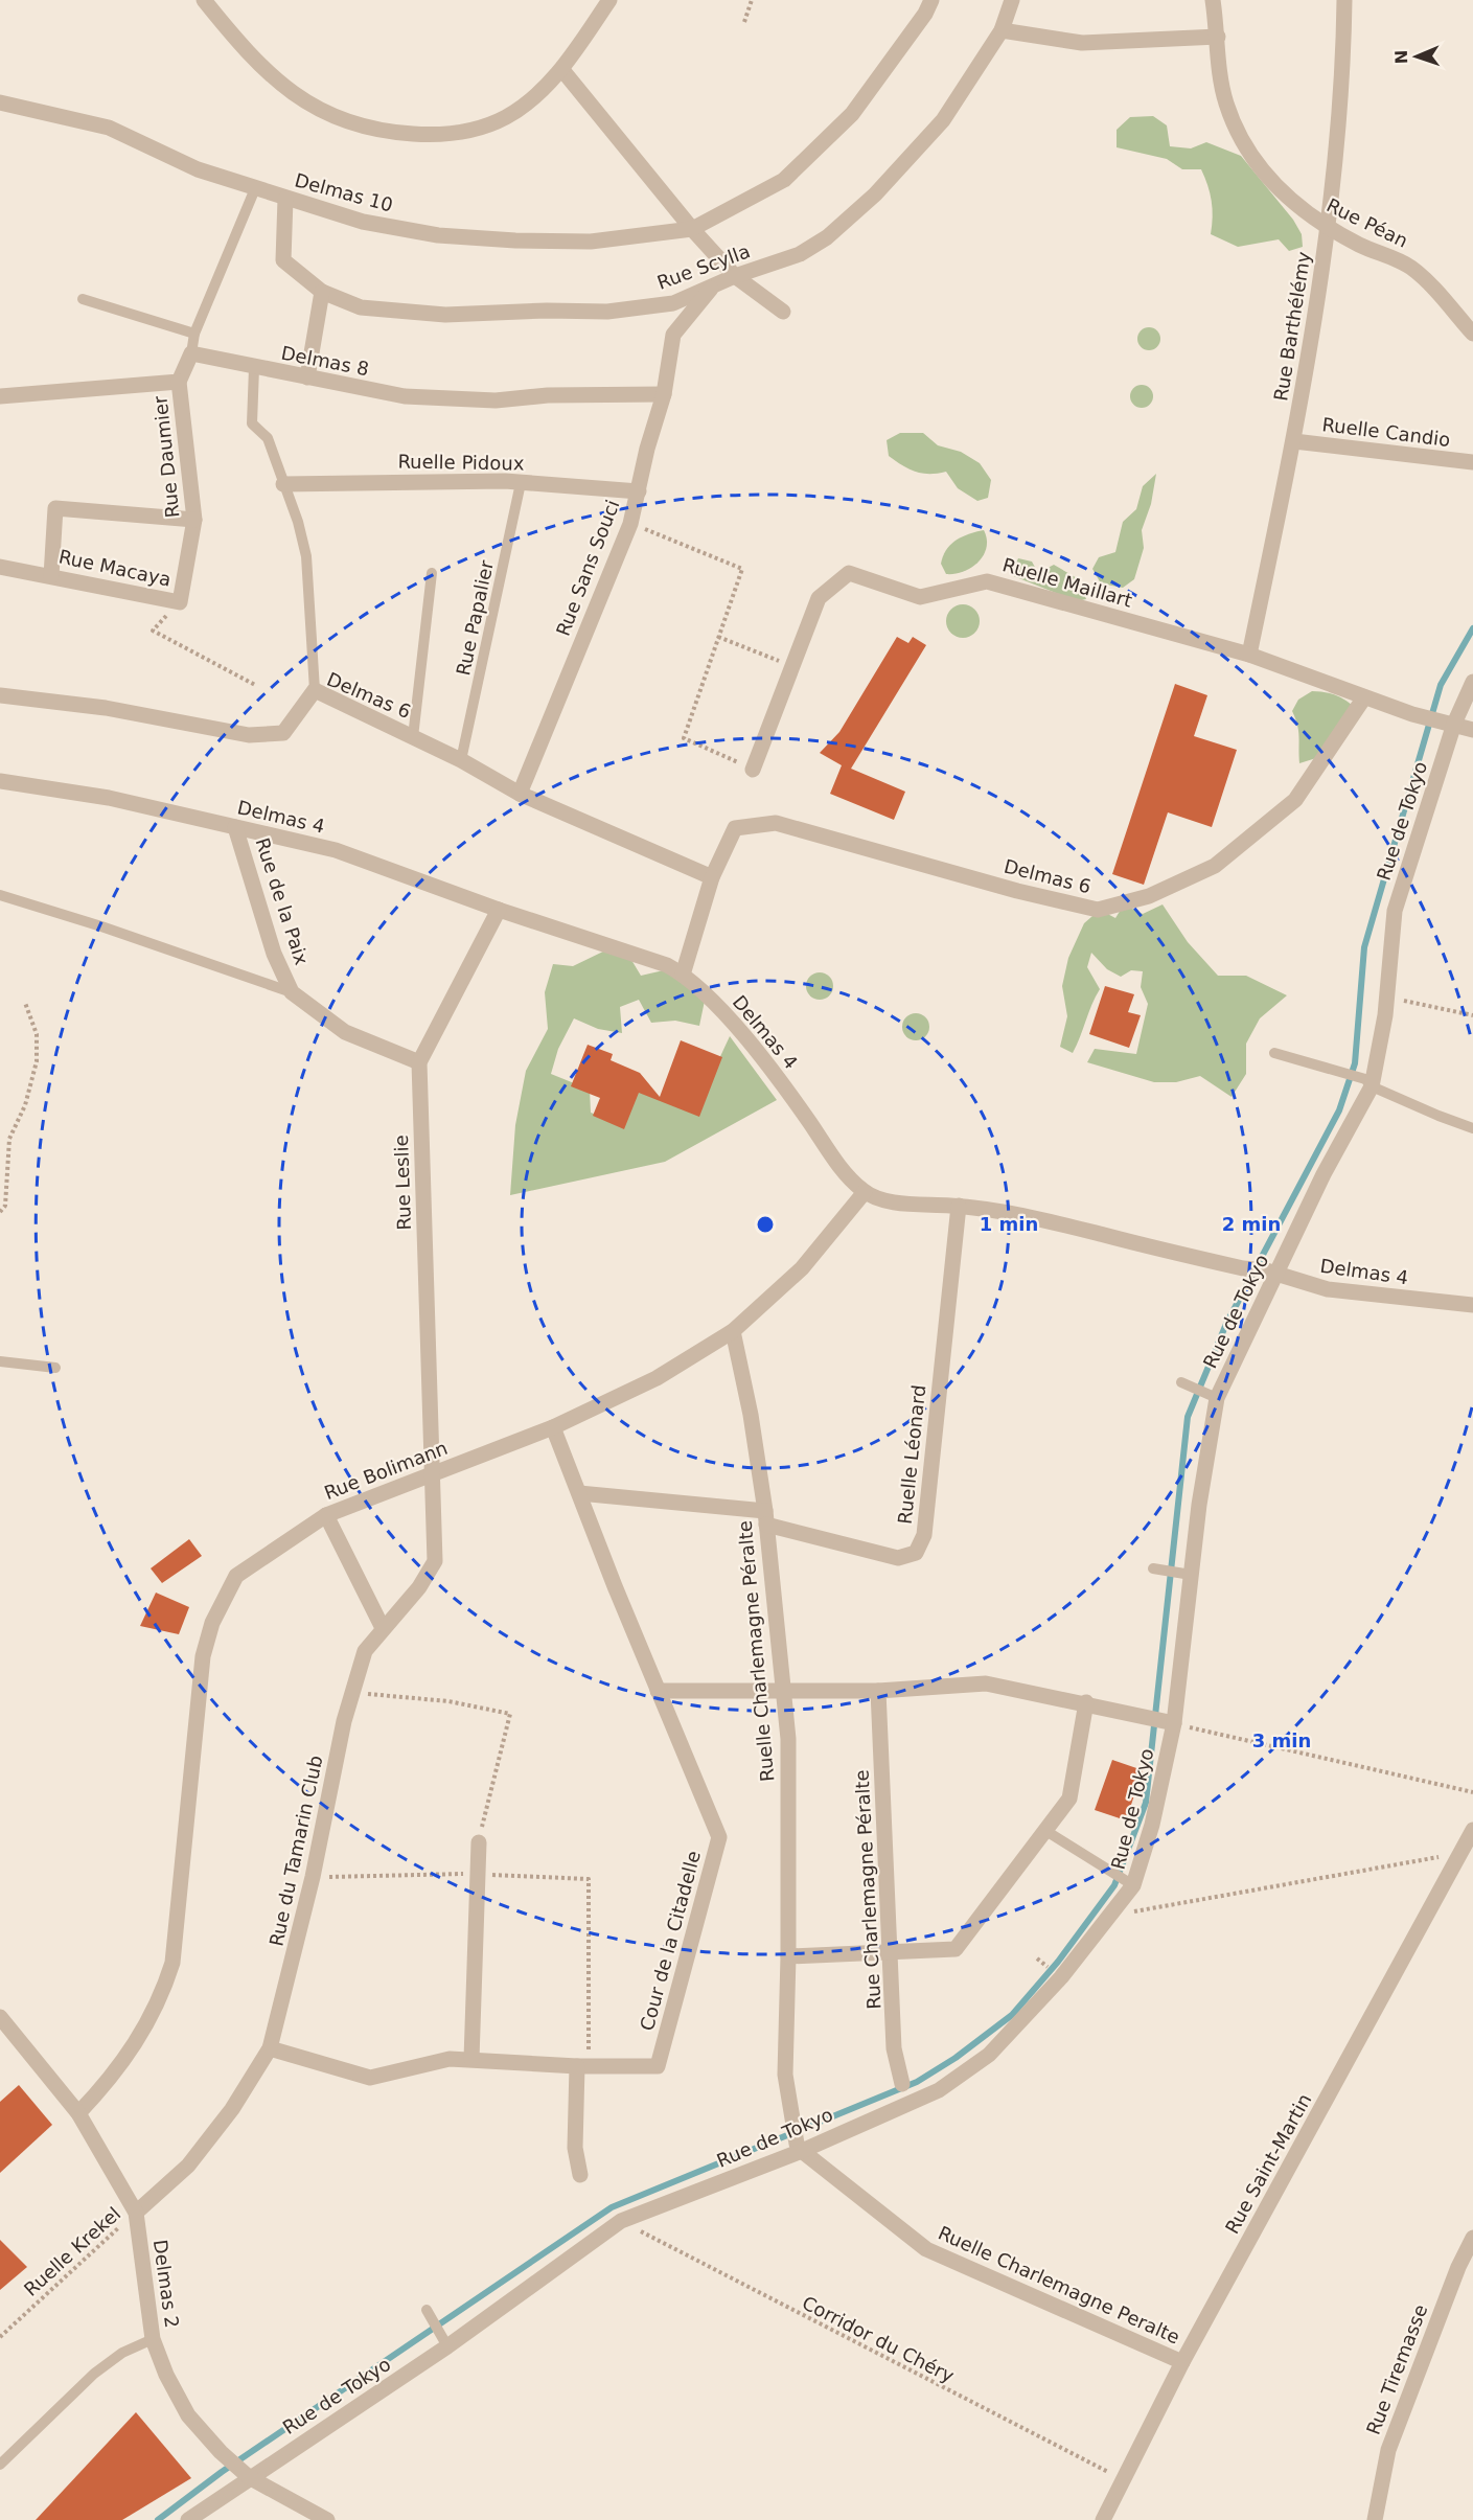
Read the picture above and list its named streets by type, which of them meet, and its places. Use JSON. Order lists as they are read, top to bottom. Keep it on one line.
{"streets":{"street":["Delmas 10","Rue Péan","Rue Scylla","Rue Barthélémy","Delmas 8","Ruelle Candio","Rue Daumier","Ruelle Pidoux","Rue Macaya","Rue Sans Souci","Ruelle Maillart","Delmas 6","Delmas 4","Rue de Tokyo","Rue de la Paix","Rue Leslie","Ruelle Léonard","Rue Bolimann","Ruelle Charlemagne Péralte","Rue du Tamarin Club","Rue Charlemagne Péralte","Cour de la Citadelle","Rue Saint-Martin","Delmas 2","Ruelle Charlemagne Peralte","Rue Tiremasse"],"lane":["Rue Papalier"],"path":["Ruelle Krekel","Corridor du Chéry"]},"crossings":[["Delmas 10","Rue Scylla"],["Rue Péan","Rue Barthélémy"],["Rue Scylla","Rue Sans Souci"],["Rue Barthélémy","Ruelle Candio"],["Rue Barthélémy","Ruelle Maillart"],["Delmas 8","Rue Sans Souci"],["Rue Daumier","Rue Macaya"],["Ruelle Pidoux","Rue Sans Souci"],["Ruelle Pidoux","Rue Papalier"],["Rue Sans Souci","Delmas 6"],["Ruelle Maillart","Delmas 6"],["Ruelle Maillart","Rue de Tokyo"],["Rue Papalier","Delmas 6"],["Delmas 6","Delmas 4"],["Delmas 4","Rue de Tokyo"],["Delmas 4","Rue de la Paix"],["Delmas 4","Rue Leslie"],["Delmas 4","Ruelle Léonard"],["Delmas 4","Rue Bolimann"],["Rue de Tokyo","Ruelle Charlemagne Péralte"],["Rue de Tokyo","Delmas 2"],["Rue de Tokyo","Ruelle Charlemagne Peralte"],["Rue de Tokyo","Corridor du Chéry"],["Rue de la Paix","Rue Leslie"],["Rue Leslie","Rue Bolimann"],["Rue Leslie","Rue du Tamarin Club"],["Ruelle Léonard","Ruelle Charlemagne Péralte"],["Ruelle Léonard","Cour de la Citadelle"],["Rue Bolimann","Ruelle Charlemagne Péralte"],["Rue Bolimann","Rue du Tamarin Club"],["Rue Bolimann","Cour de la Citadelle"],["Rue Bolimann","Delmas 2"],["Ruelle Charlemagne Péralte","Ruelle Charlemagne Peralte"],["Rue du Tamarin Club","Cour de la Citadelle"],["Rue du Tamarin Club","Ruelle Krekel"],["Rue du Tamarin Club","Delmas 2"],["Rue Saint-Martin","Ruelle Charlemagne Peralte"],["Rue Saint-Martin","Corridor du Chéry"],["Ruelle Krekel","Delmas 2"]],"north":"left","rings":["1 min","2 min","3 min"]}
